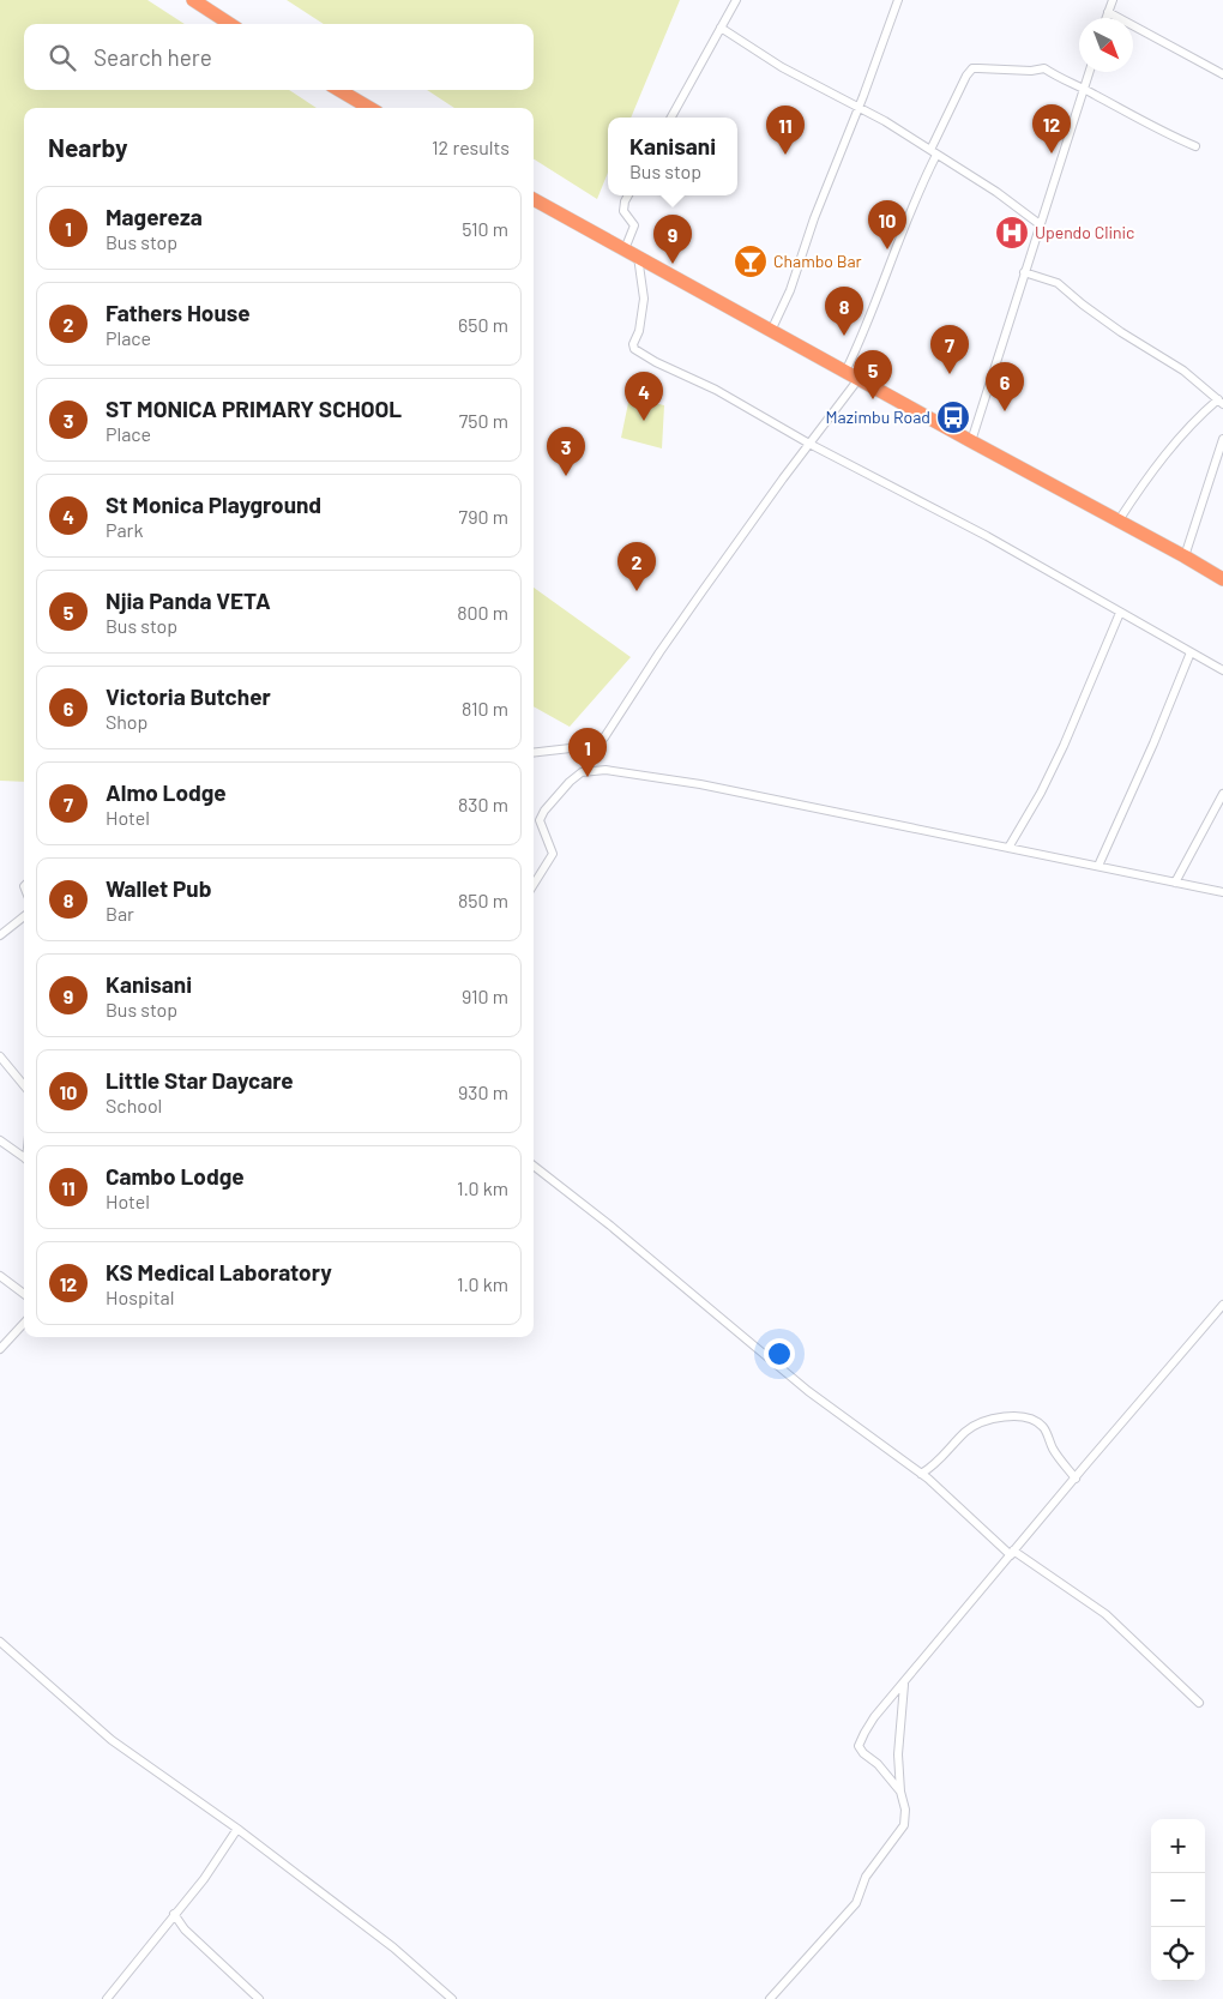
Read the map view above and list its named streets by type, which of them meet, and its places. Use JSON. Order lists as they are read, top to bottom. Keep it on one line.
{"places":{"hospital":["Upendo Clinic"],"bar":["Chambo Bar"],"bus stop":["Mazimbu Road"]},"north":"bottom right","page":{"search":"Search here","pins":["12","11","10","9","8","7","5","6","4","3","2","1"],"heading":["Nearby","12 results"],"popup":["Kanisani","Bus stop"],"list":[{"mark":"1","name":"Magereza","note":"Bus stop","value":"510 m"},{"mark":"2","name":"Fathers House","note":"Place","value":"650 m"},{"mark":"3","name":"ST MONICA PRIMARY SCHOOL","note":"Place","value":"750 m"},{"mark":"4","name":"St Monica Playground","note":"Park","value":"790 m"},{"mark":"5","name":"Njia Panda VETA","note":"Bus stop","value":"800 m"},{"mark":"6","name":"Victoria Butcher","note":"Shop","value":"810 m"},{"mark":"7","name":"Almo Lodge","note":"Hotel","value":"830 m"},{"mark":"8","name":"Wallet Pub","note":"Bar","value":"850 m"},{"mark":"9","name":"Kanisani","note":"Bus stop","value":"910 m"},{"mark":"10","name":"Little Star Daycare","note":"School","value":"930 m"},{"mark":"11","name":"Cambo Lodge","note":"Hotel","value":"1.0 km"},{"mark":"12","name":"KS Medical Laboratory","note":"Hospital","value":"1.0 km"}],"map_buttons":["+","−"]}}
